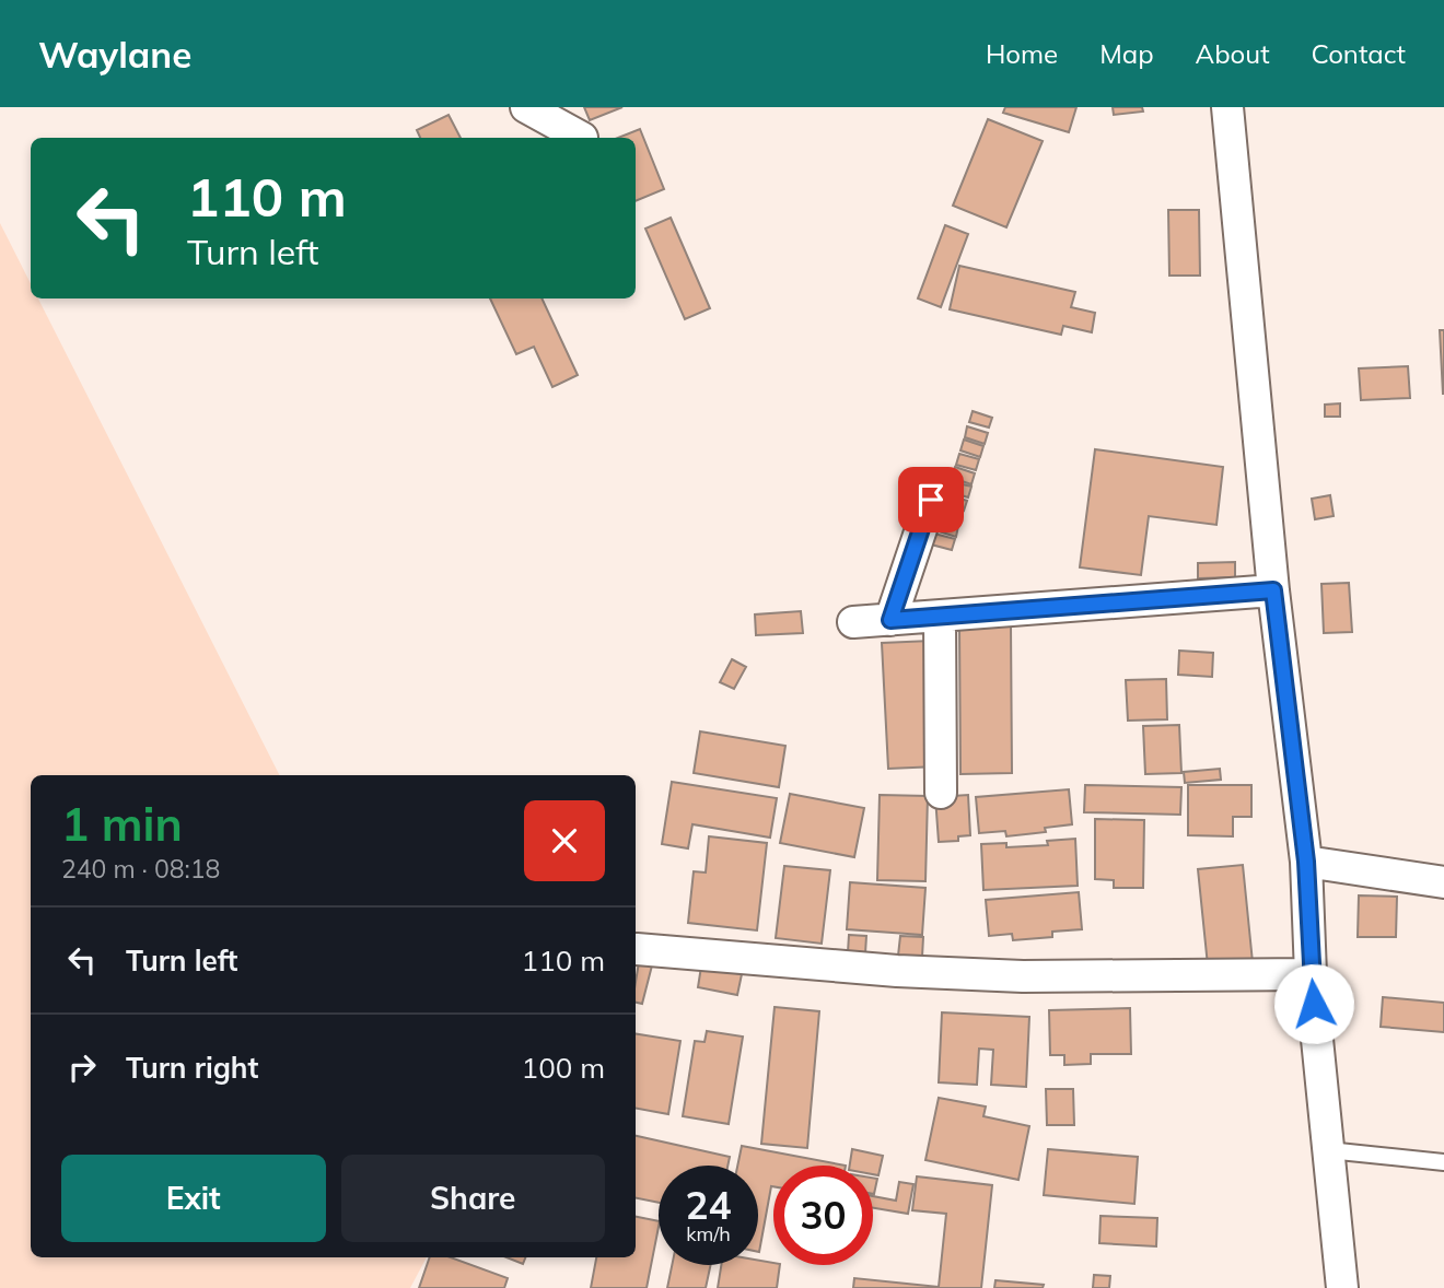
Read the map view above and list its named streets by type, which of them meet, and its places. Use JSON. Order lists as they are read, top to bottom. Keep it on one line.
{"page":{"header":"Waylane","nav":["Home","Map","About","Contact"],"turn":["110 m","Turn left"],"heading":["1 min","240 m · 08:18"],"list":[{"name":"Turn left","value":"110 m"},{"name":"Turn right","value":"100 m"}],"buttons":["Exit","Share"],"speed":"24 km/h","limit":"30"}}
